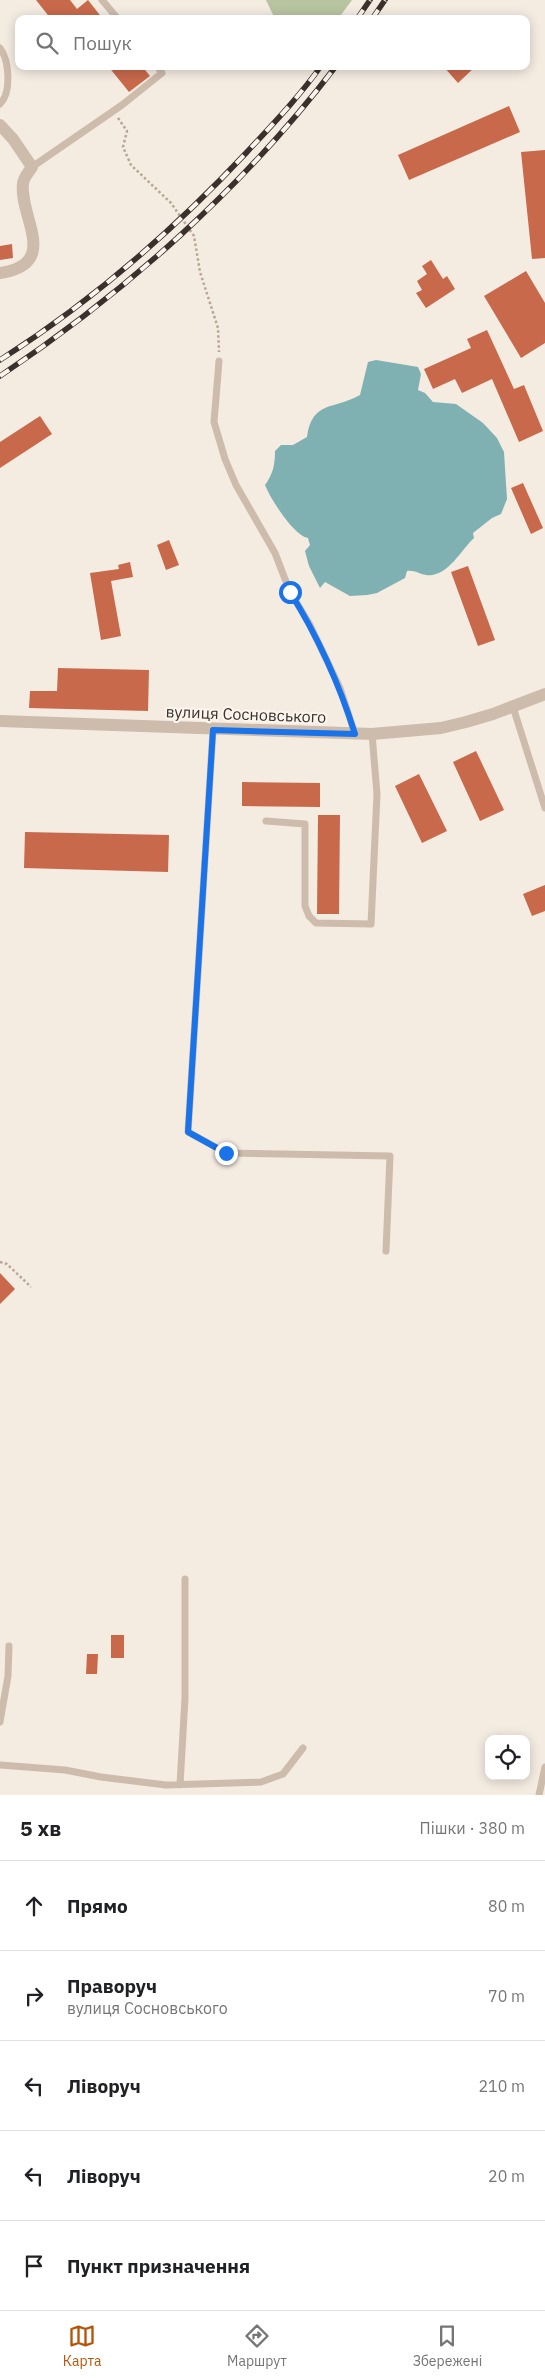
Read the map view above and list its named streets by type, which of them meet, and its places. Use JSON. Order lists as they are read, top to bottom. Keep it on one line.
{"streets":{"street":["вулиця Сосновського"]},"page":{"search":"Пошук","heading":["5 хв","Пішки · 380 m"],"list":[["Прямо","80 m"],["Праворуч","вулиця Сосновського","70 m"],["Ліворуч","210 m"],["Ліворуч","20 m"],"Пункт призначення"],"nav":["Карта","Маршрут","Збережені"]}}
